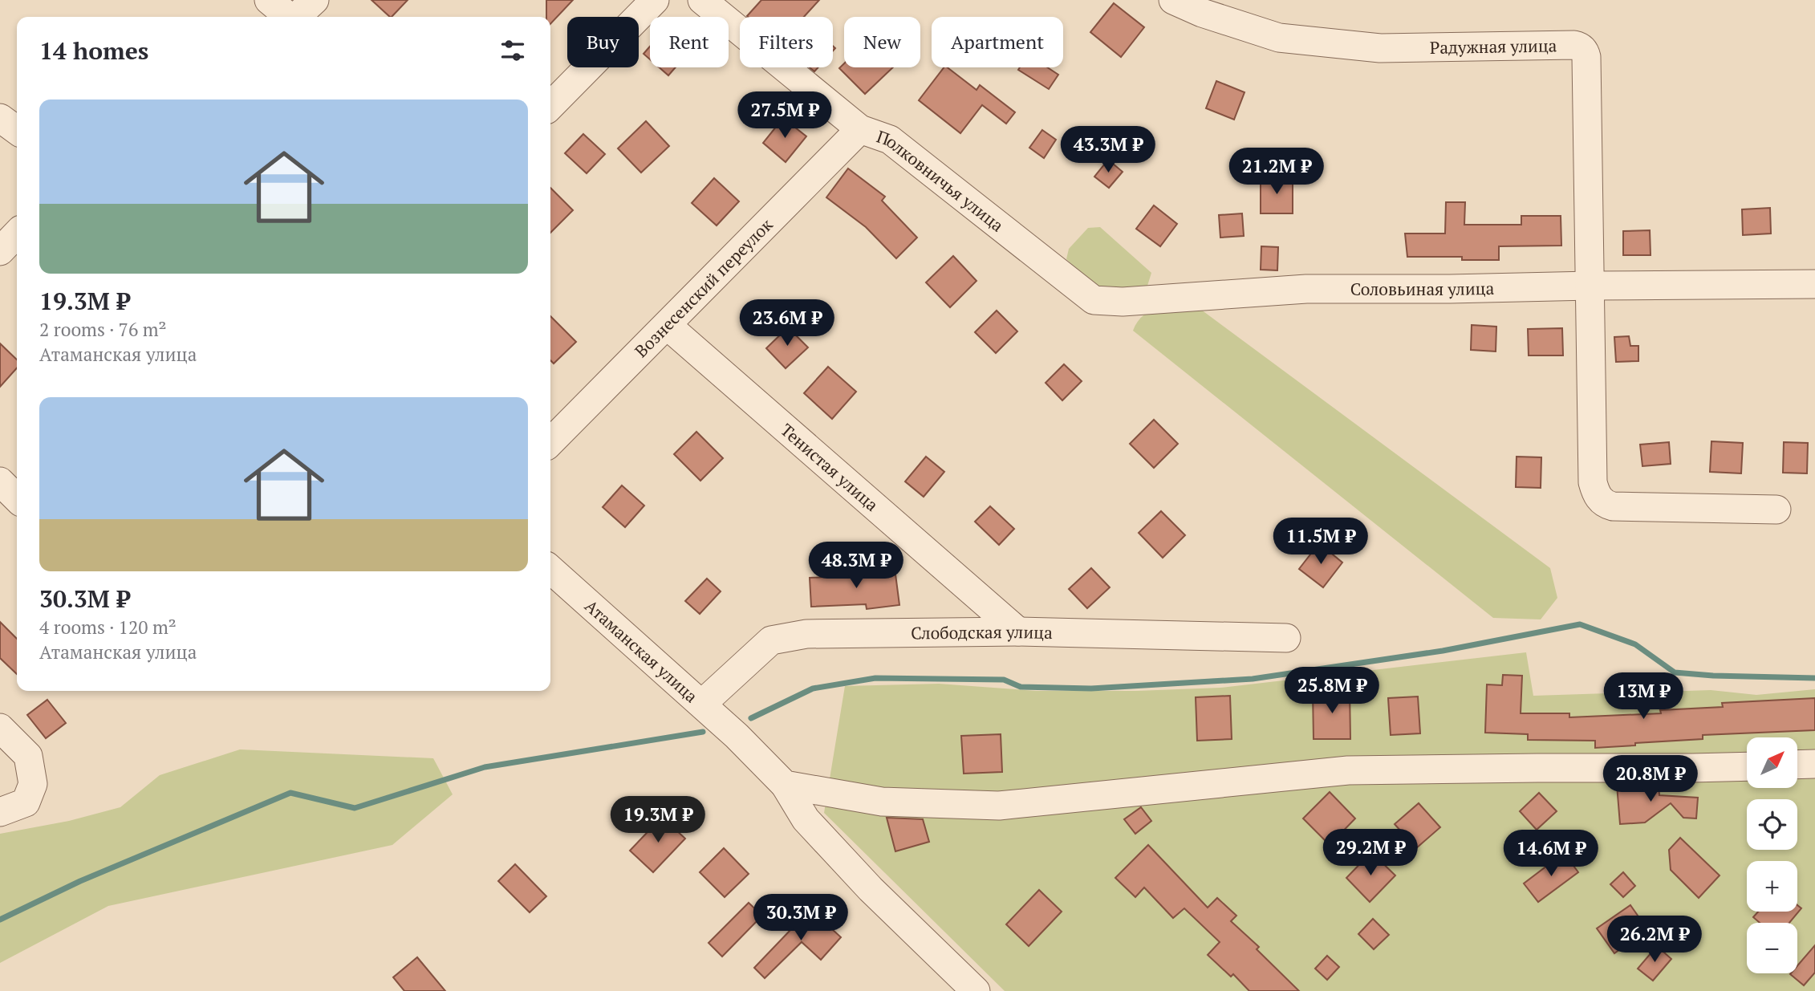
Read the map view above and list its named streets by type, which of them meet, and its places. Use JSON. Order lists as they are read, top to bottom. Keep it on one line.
{"streets":{"street":["Радужная улица","Полковничья улица","Вознесенский переулок","Соловьиная улица","Тенистая улица","Слободская улица","Атаманская улица"]},"crossings":[["Радужная улица","Соловьиная улица"],["Полковничья улица","Вознесенский переулок"],["Полковничья улица","Соловьиная улица"],["Вознесенский переулок","Тенистая улица"],["Тенистая улица","Слободская улица"],["Слободская улица","Атаманская улица"]],"north":"top right","page":{"chip":["Buy","Rent","Filters","New","Apartment"],"heading":"14 homes","list":[{"name":"19.3M ₽","note":"2 rooms · 76 m² · Атаманская улица"},{"name":"30.3M ₽","note":"4 rooms · 120 m² · Атаманская улица"}],"price":["27.5M ₽","43.3M ₽","21.2M ₽","23.6M ₽","11.5M ₽","48.3M ₽","25.8M ₽","13M ₽","20.8M ₽","19.3M ₽","29.2M ₽","14.6M ₽","30.3M ₽","26.2M ₽"],"map_buttons":["+","−"]}}
